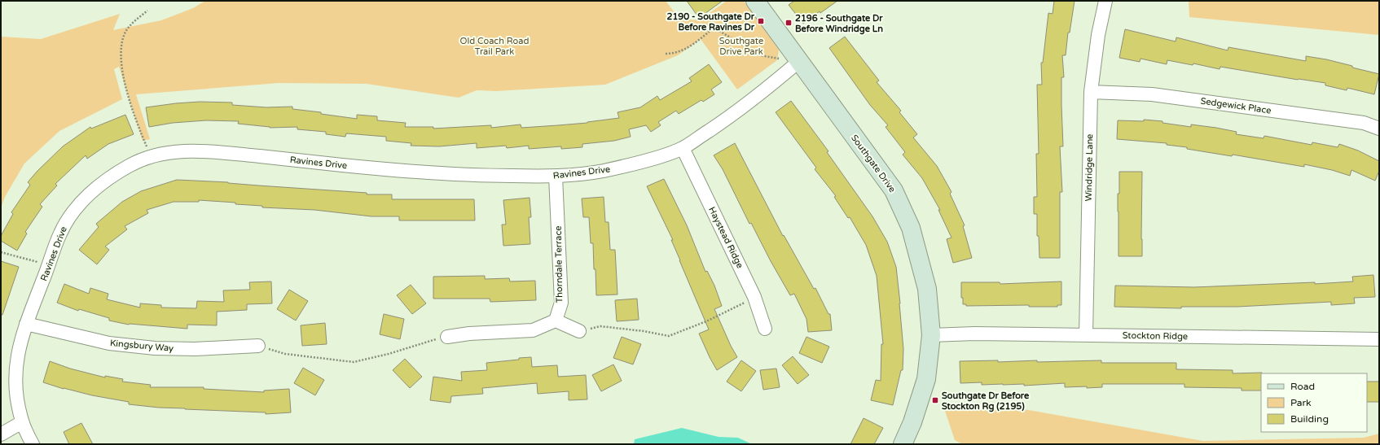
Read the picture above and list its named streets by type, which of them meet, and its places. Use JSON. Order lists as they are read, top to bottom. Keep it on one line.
{"streets":{"street":["Sedgewick Place","Ravines Drive","Southgate Drive","Windridge Lane","Haystead Ridge","Thorndale Terrace","Stockton Ridge","Kingsbury Way"]},"crossings":[["Sedgewick Place","Windridge Lane"],["Ravines Drive","Southgate Drive"],["Ravines Drive","Haystead Ridge"],["Ravines Drive","Thorndale Terrace"],["Ravines Drive","Kingsbury Way"],["Southgate Drive","Stockton Ridge"],["Windridge Lane","Stockton Ridge"]],"parks":["Old Coach Road Trail Park","Southgate Drive Park"],"places":{"transit":["2190 - Southgate Dr Before Ravines Dr","2196 - Southgate Dr Before Windridge Ln","Southgate Dr Before Stockton Rg (2195)"]},"legend":["Road","Park","Building"]}
